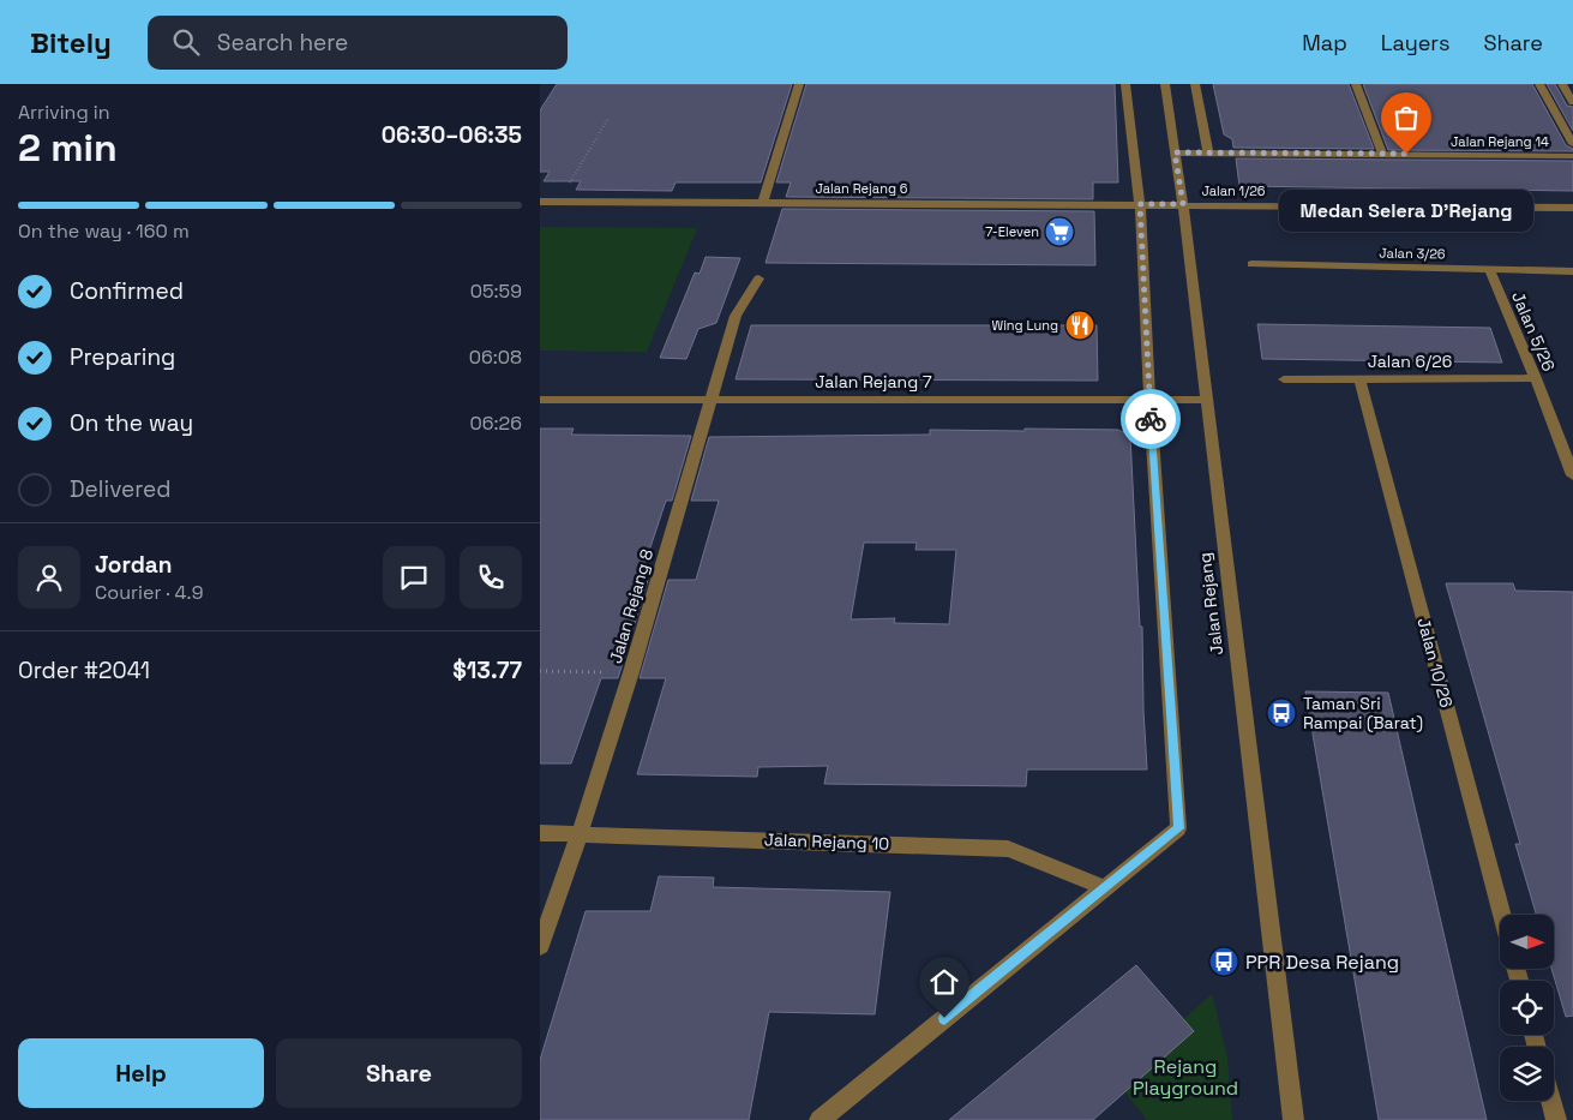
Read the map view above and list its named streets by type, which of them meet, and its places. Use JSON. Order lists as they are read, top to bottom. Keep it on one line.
{"streets":{"street":["Jalan Rejang 14","Jalan Rejang 6","Jalan 1/26","Jalan 3/26","Jalan 5/26","Jalan 6/26","Jalan Rejang 7","Jalan Rejang","Jalan Rejang 8","Jalan 10/26","Jalan Rejang 10"]},"crossings":[["Jalan Rejang 14","Jalan Rejang"],["Jalan Rejang 6","Jalan 1/26"],["Jalan Rejang 6","Jalan Rejang"],["Jalan 1/26","Jalan Rejang"],["Jalan 3/26","Jalan 5/26"],["Jalan 5/26","Jalan 6/26"],["Jalan 6/26","Jalan 10/26"],["Jalan Rejang 7","Jalan Rejang"],["Jalan Rejang 7","Jalan Rejang 8"],["Jalan Rejang 8","Jalan Rejang 10"]],"parks":["Rejang Playground"],"places":{"other":["Medan Selera D'Rejang"],"supermarket":["7-Eleven"],"restaurant":["Wing Lung"],"bus stop":["Taman Sri Rampai (Barat)","PPR Desa Rejang"]},"north":"right","page":{"header":"Bitely","search":"Search here","nav":["Map","Layers","Share"],"heading":["2 min","Arriving in","06:30–06:35"],"panel":["Jordan","Courier · 4.9","Order #2041","$13.77"],"bar":"On the way · 160 m","bubble":"Medan Selera D'Rejang","list":[["Confirmed","05:59"],["Preparing","06:08"],["On the way","06:26"],"Delivered"],"buttons":["Help","Share"]}}
